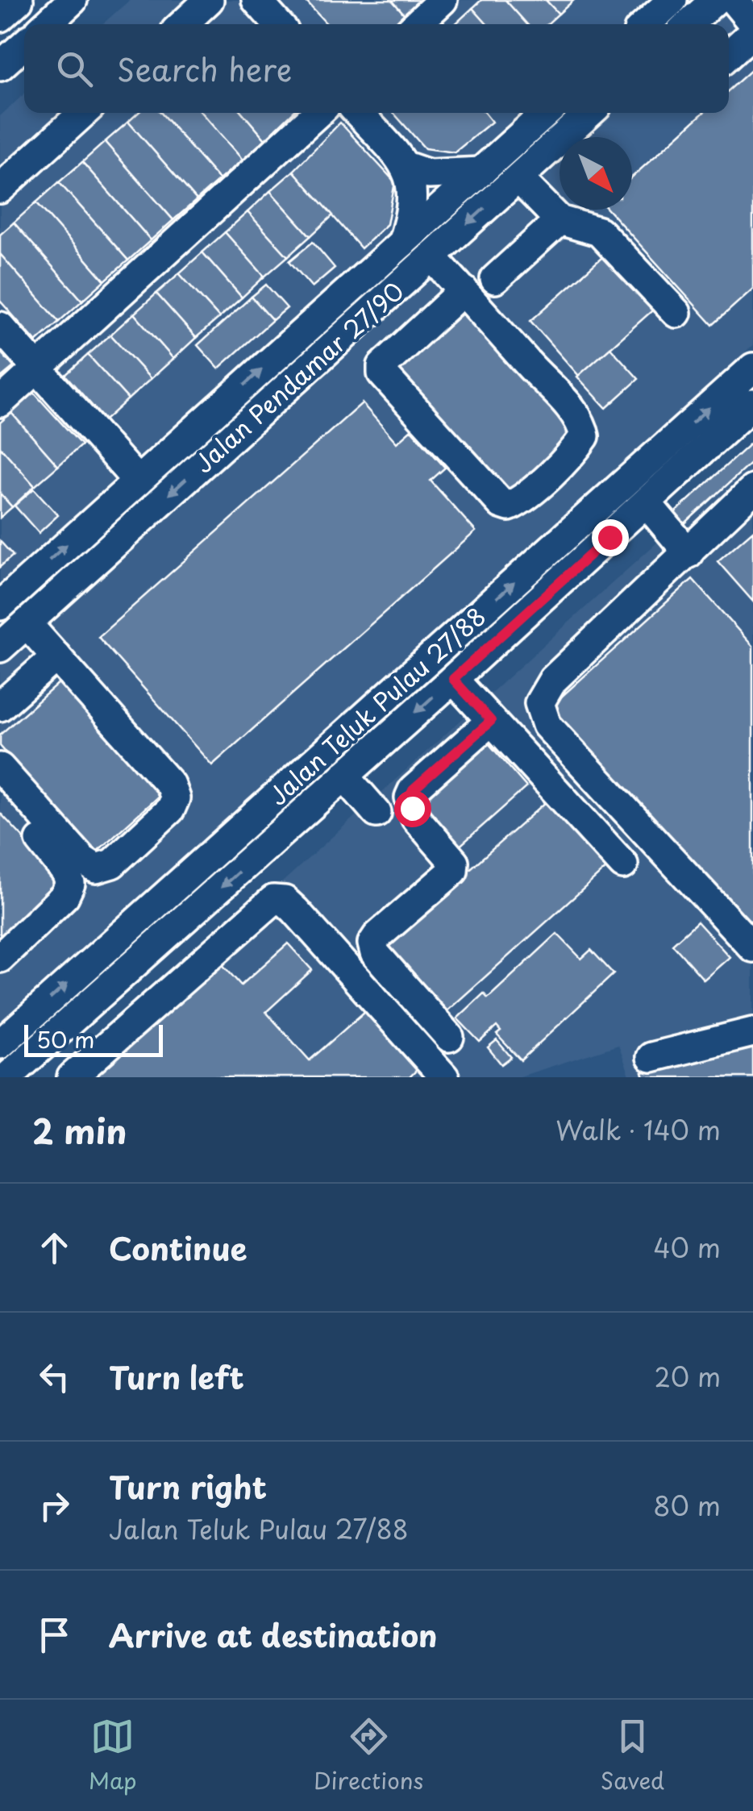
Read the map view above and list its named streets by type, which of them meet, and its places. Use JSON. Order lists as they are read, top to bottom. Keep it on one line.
{"streets":{"street":["Jalan Pendamar 27/90","Jalan Teluk Pulau 27/88"]},"scale_bar":"50 m","north":"bottom right","page":{"search":"Search here","scale":"50 m","heading":["2 min","Walk · 140 m"],"list":[["Continue","40 m"],["Turn left","20 m"],["Turn right","Jalan Teluk Pulau 27/88","80 m"],"Arrive at destination"],"nav":["Map","Directions","Saved"]}}
